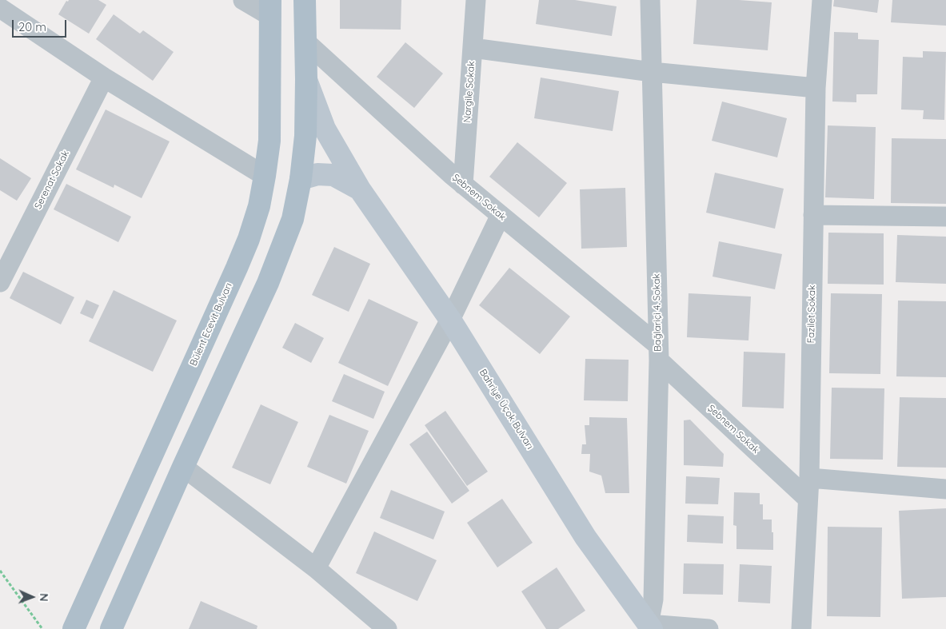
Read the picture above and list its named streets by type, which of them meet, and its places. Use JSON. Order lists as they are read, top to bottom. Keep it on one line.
{"streets":{"main road":["Bülent Ecevit Bulvarı"],"street":["Nargile Sokak","Serenat Sokak","Şebnem Sokak","Bağlariçi 4. Sokak","Fazilet Sokak","Bahriye Üçok Bulvarı"]},"crossings":[["Nargile Sokak","Şebnem Sokak"],["Şebnem Sokak","Bağlariçi 4. Sokak"],["Şebnem Sokak","Fazilet Sokak"],["Bağlariçi 4. Sokak","Bahriye Üçok Bulvarı"]],"scale_bar":"20 m","north":"right"}
